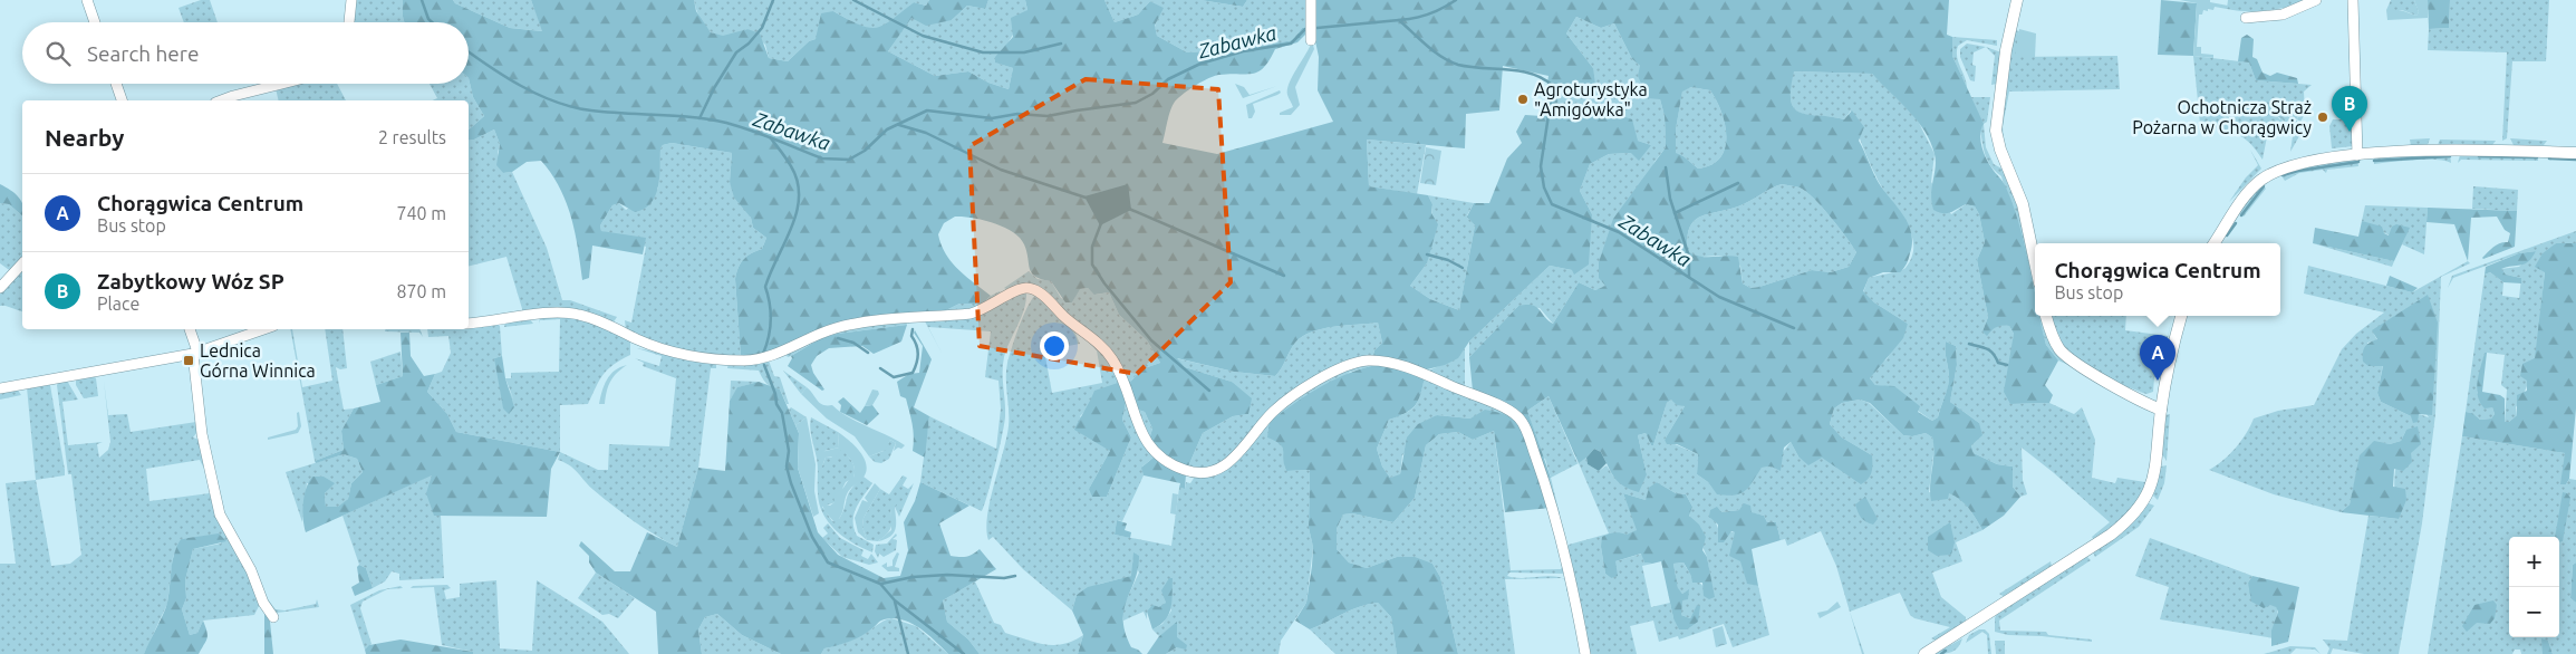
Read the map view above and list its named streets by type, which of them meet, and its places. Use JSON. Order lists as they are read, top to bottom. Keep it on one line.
{"water":["Zabawka"],"places":{"other":["Agroturystyka \"Amigówka\"","Ochotnicza Straż Pożarna w Chorągwicy"],"transit":["Lednica Górna Winnica"]},"page":{"search":"Search here","pins":["B","A"],"heading":["Nearby","2 results"],"list":[{"mark":"A","name":"Chorągwica Centrum","note":"Bus stop","value":"740 m"},{"mark":"B","name":"Zabytkowy Wóz SP","note":"Place","value":"870 m"}],"popup":["Chorągwica Centrum","Bus stop"],"map_buttons":["+","−"]}}
